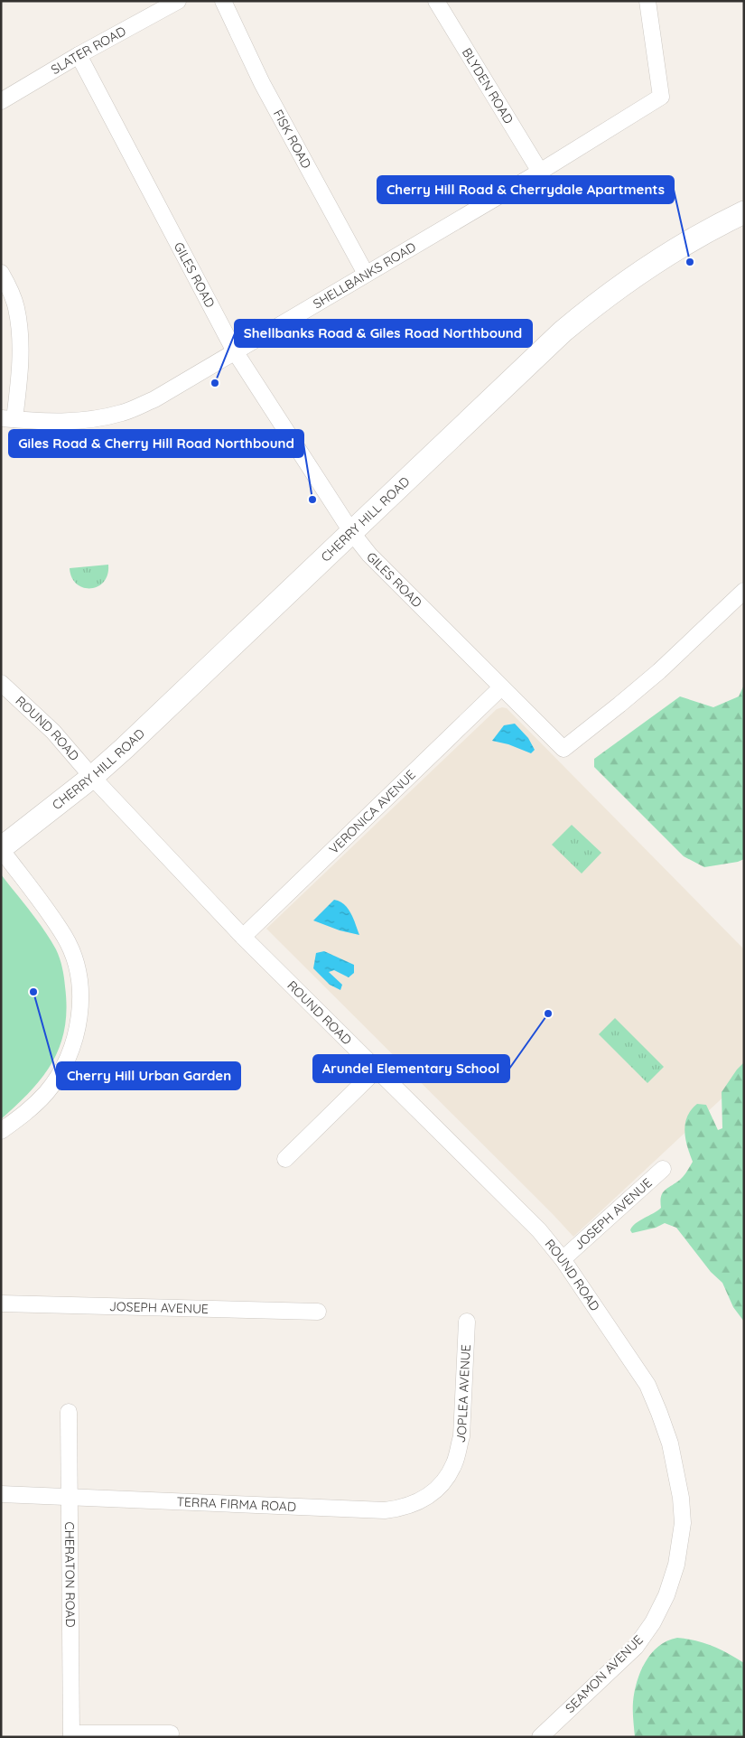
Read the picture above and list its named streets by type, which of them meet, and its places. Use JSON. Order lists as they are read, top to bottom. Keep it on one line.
{"streets":{"street":["SLATER ROAD","BLYDEN ROAD","FISK ROAD","SHELLBANKS ROAD","GILES ROAD","CHERRY HILL ROAD","ROUND ROAD","VERONICA AVENUE","JOSEPH AVENUE","JOPLEA AVENUE","TERRA FIRMA ROAD","CHERATON ROAD","SEAMON AVENUE"]},"crossings":[["SLATER ROAD","GILES ROAD"],["BLYDEN ROAD","SHELLBANKS ROAD"],["FISK ROAD","SHELLBANKS ROAD"],["SHELLBANKS ROAD","GILES ROAD"],["GILES ROAD","CHERRY HILL ROAD"],["GILES ROAD","VERONICA AVENUE"],["CHERRY HILL ROAD","ROUND ROAD"],["ROUND ROAD","VERONICA AVENUE"],["ROUND ROAD","JOSEPH AVENUE"],["ROUND ROAD","SEAMON AVENUE"],["JOPLEA AVENUE","TERRA FIRMA ROAD"],["TERRA FIRMA ROAD","CHERATON ROAD"]],"places":["Cherry Hill Road & Cherrydale Apartments","Shellbanks Road & Giles Road Northbound","Giles Road & Cherry Hill Road Northbound","Cherry Hill Urban Garden","Arundel Elementary School"]}
